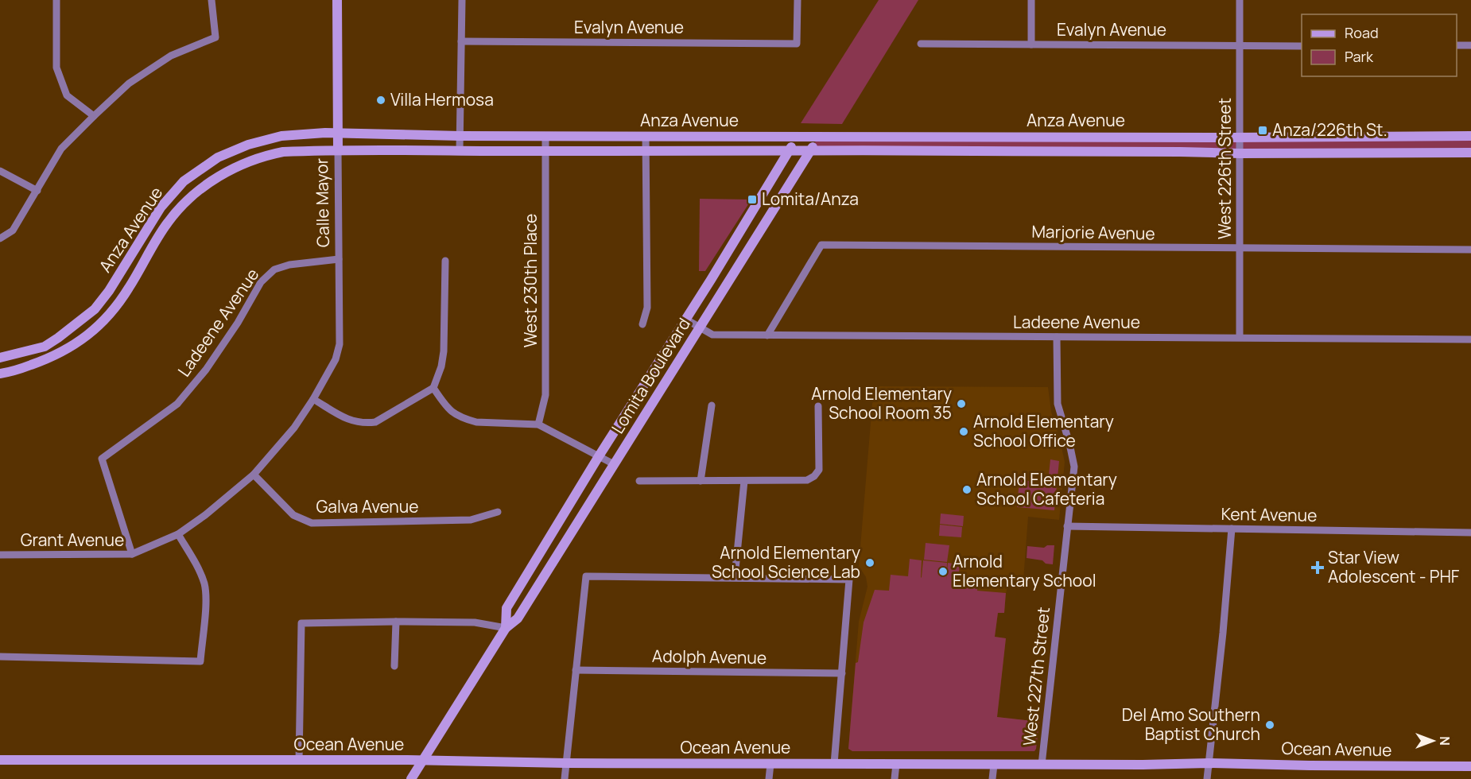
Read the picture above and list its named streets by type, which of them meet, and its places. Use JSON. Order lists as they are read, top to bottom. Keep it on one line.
{"streets":{"main road":["Anza Avenue","Calle Mayor","Lomita Boulevard","Ocean Avenue"],"street":["Evalyn Avenue","West 226th Street","Marjorie Avenue","West 230th Place","Ladeene Avenue","Galva Avenue","Kent Avenue","Grant Avenue","Adolph Avenue","West 227th Street"]},"crossings":[["Evalyn Avenue","West 226th Street"],["Anza Avenue","West 226th Street"],["Anza Avenue","Calle Mayor"],["Anza Avenue","West 230th Place"],["Anza Avenue","Lomita Boulevard"],["West 226th Street","Marjorie Avenue"],["West 226th Street","Ladeene Avenue"],["Calle Mayor","Ladeene Avenue"],["Calle Mayor","Grant Avenue"],["Marjorie Avenue","Ladeene Avenue"],["Ladeene Avenue","Lomita Boulevard"],["Ladeene Avenue","Grant Avenue"],["Ladeene Avenue","West 227th Street"],["Lomita Boulevard","Ocean Avenue"],["Galva Avenue","Grant Avenue"],["Kent Avenue","West 227th Street"],["West 227th Street","Ocean Avenue"]],"places":{"other":["Villa Hermosa","Arnold Elementary School Room 35","Arnold Elementary School Office","Arnold Elementary School Cafeteria","Arnold Elementary School Science Lab","Arnold Elementary School","Del Amo Southern Baptist Church"],"transit":["Anza/226th St.","Lomita/Anza"],"health":["Star View Adolescent - PHF"]},"legend":["Road","Park"],"north":"right"}
